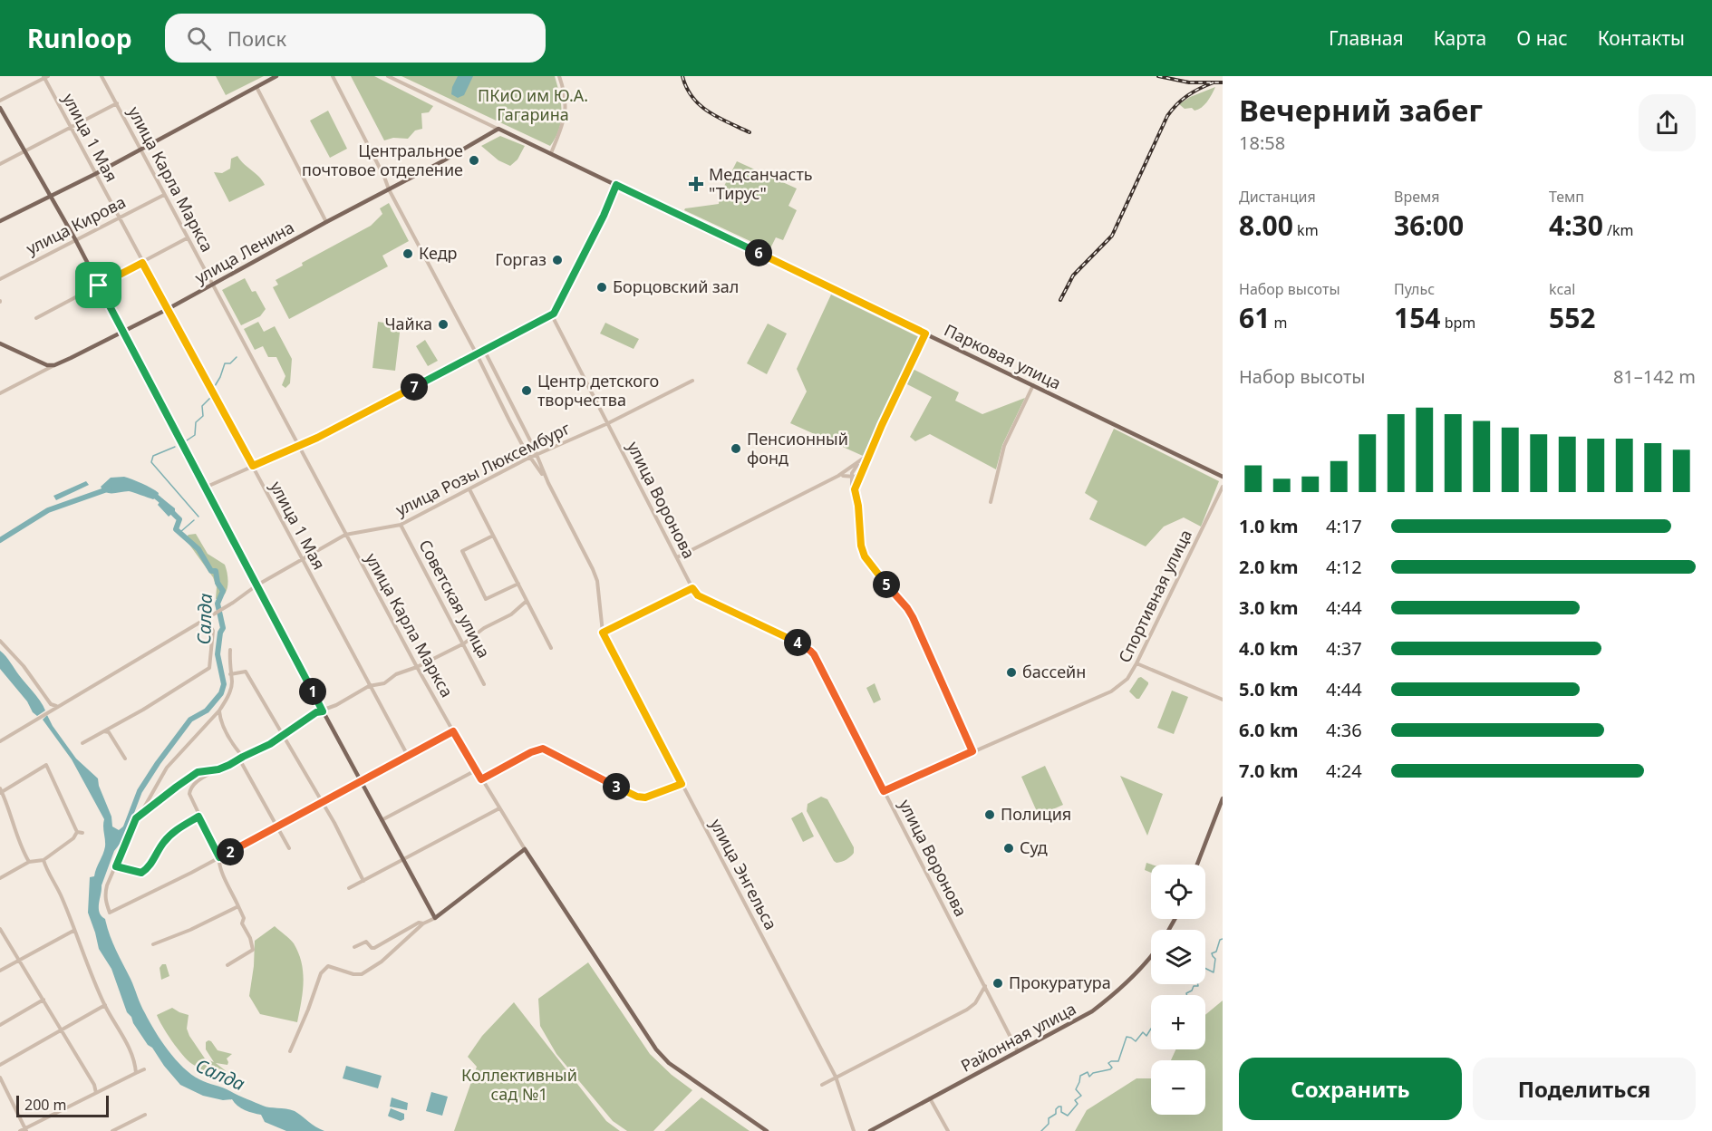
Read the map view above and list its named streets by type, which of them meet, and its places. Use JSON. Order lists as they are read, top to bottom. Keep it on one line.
{"streets":{"main road":["улица Карла Маркса","улица Ленина","Парковая улица","Районная улица"],"street":["улица 1 Мая","улица Кирова","улица Розы Люксембург","улица Воронова","Спортивная улица","Советская улица","улица Энгельса"]},"crossings":[["улица 1 Мая","улица Кирова"],["улица 1 Мая","улица Ленина"],["улица 1 Мая","улица Розы Люксембург"],["улица Карла Маркса","улица Кирова"],["улица Карла Маркса","улица Ленина"],["улица Карла Маркса","улица Розы Люксембург"],["улица Ленина","Парковая улица"],["улица Ленина","улица Энгельса"],["улица Розы Люксембург","улица Воронова"],["улица Розы Люксембург","Советская улица"],["улица Розы Люксембург","улица Энгельса"],["улица Воронова","Спортивная улица"],["улица Воронова","Районная улица"]],"water":["Салда"],"parks":["ПКиО им Ю.А. Гагарина","Коллективный сад №1"],"places":{"other":["Центральное почтовое отделение","Кедр","Горгаз","Борцовский зал","Чайка","Центр детского творчества","Пенсионный фонд","бассейн","Полиция","Суд","Прокуратура"],"health":["Медсанчасть \"Тирус\""]},"scale_bar":"200 m","page":{"header":"Runloop","search":"Поиск","nav":["Главная","Карта","О нас","Контакты"],"heading":["Вечерний забег","18:58"],"stats":[["Дистанция","8.00 km"],["Время","36:00"],["Темп","4:30 /km"],["Набор высоты","61 m"],["Пульс","154 bpm"],["kcal","552"]],"pins":["6","7","5","4","1","3","2"],"chart":["Набор высоты","81–142 m"],"list":[{"name":"1.0 km","note":"4:17"},{"name":"2.0 km","note":"4:12"},{"name":"3.0 km","note":"4:44"},{"name":"4.0 km","note":"4:37"},{"name":"5.0 km","note":"4:44"},{"name":"6.0 km","note":"4:36"},{"name":"7.0 km","note":"4:24"}],"map_buttons":["+","−"],"buttons":["Сохранить","Поделиться"],"scale":"200 m"}}
